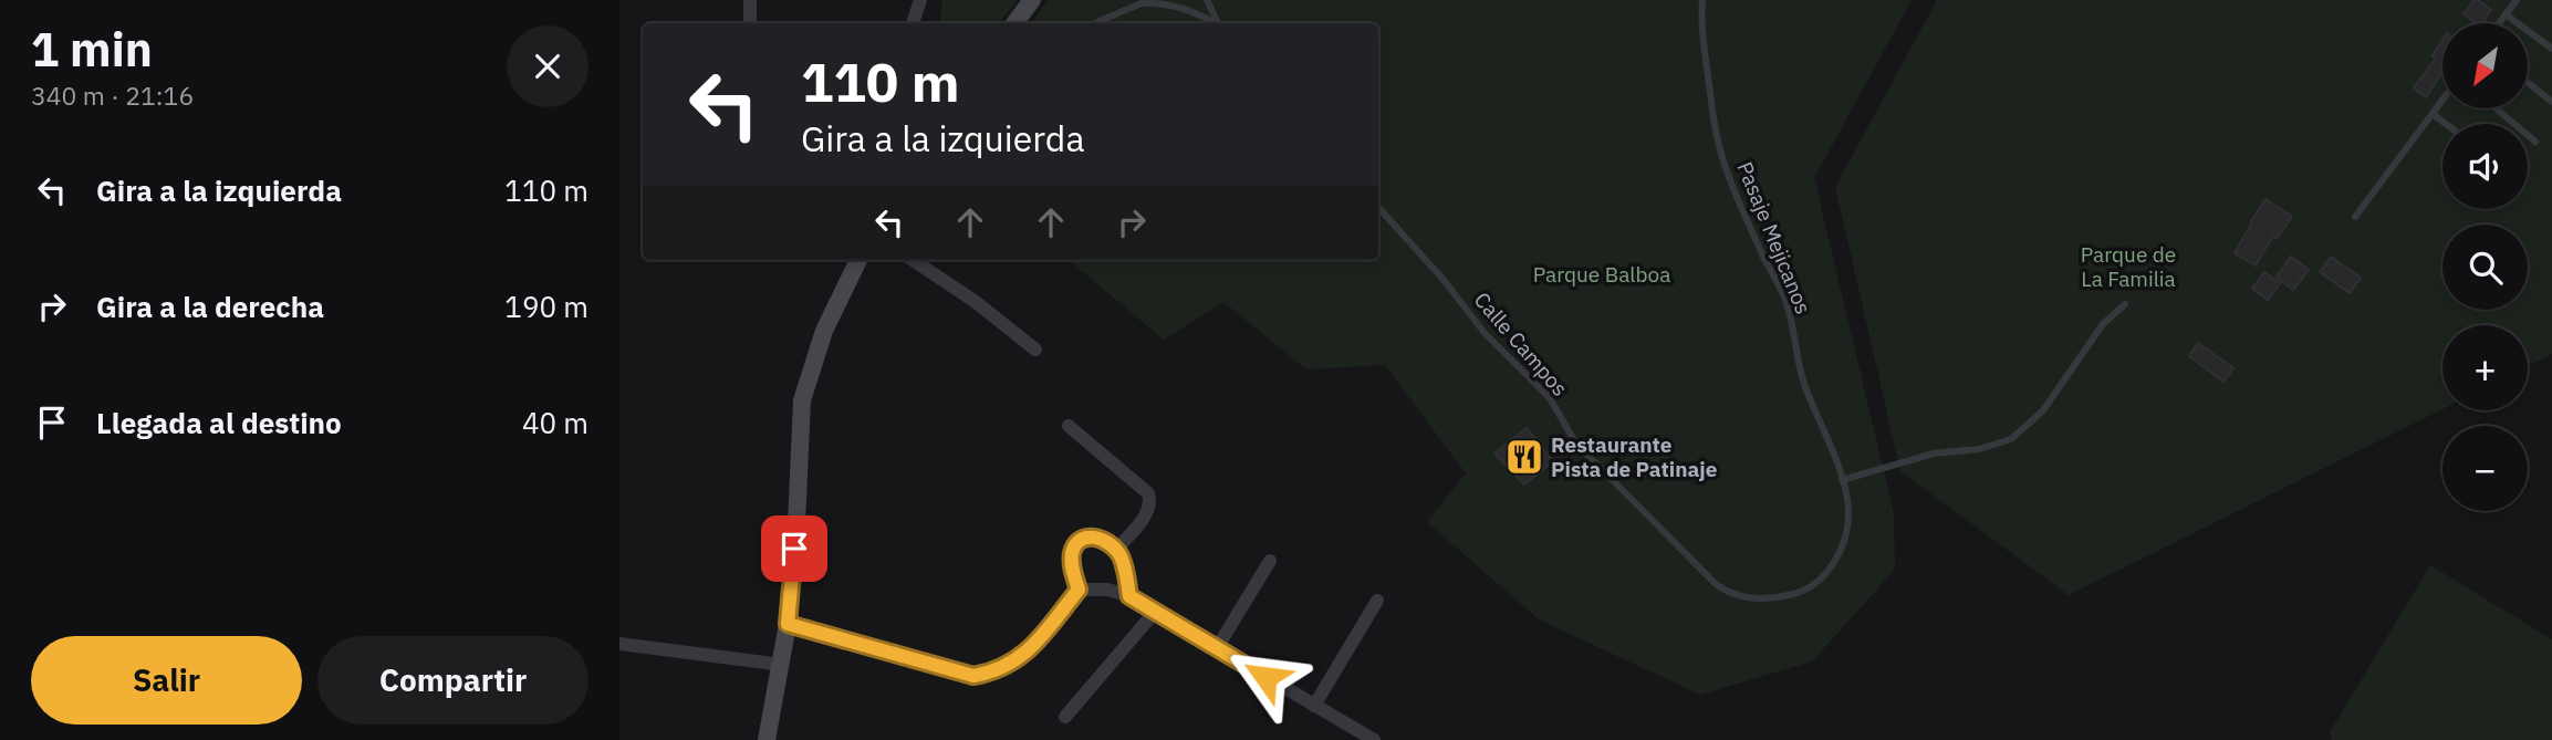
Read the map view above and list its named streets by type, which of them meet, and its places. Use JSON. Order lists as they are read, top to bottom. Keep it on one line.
{"streets":{"lane":["Pasaje Mejicanos","Calle Campos"]},"crossings":[["Pasaje Mejicanos","Calle Campos"]],"parks":["Parque de La Familia","Parque Balboa"],"places":{"restaurant":["Restaurante Pista de Patinaje"]},"north":"bottom left","page":{"heading":["1 min","340 m · 21:16"],"map_buttons":["+","−"],"turn":["110 m","Gira a la izquierda"],"list":[{"name":"Gira a la izquierda","value":"110 m"},{"name":"Gira a la derecha","value":"190 m"},{"name":"Llegada al destino","value":"40 m"}],"buttons":["Salir","Compartir"]}}
